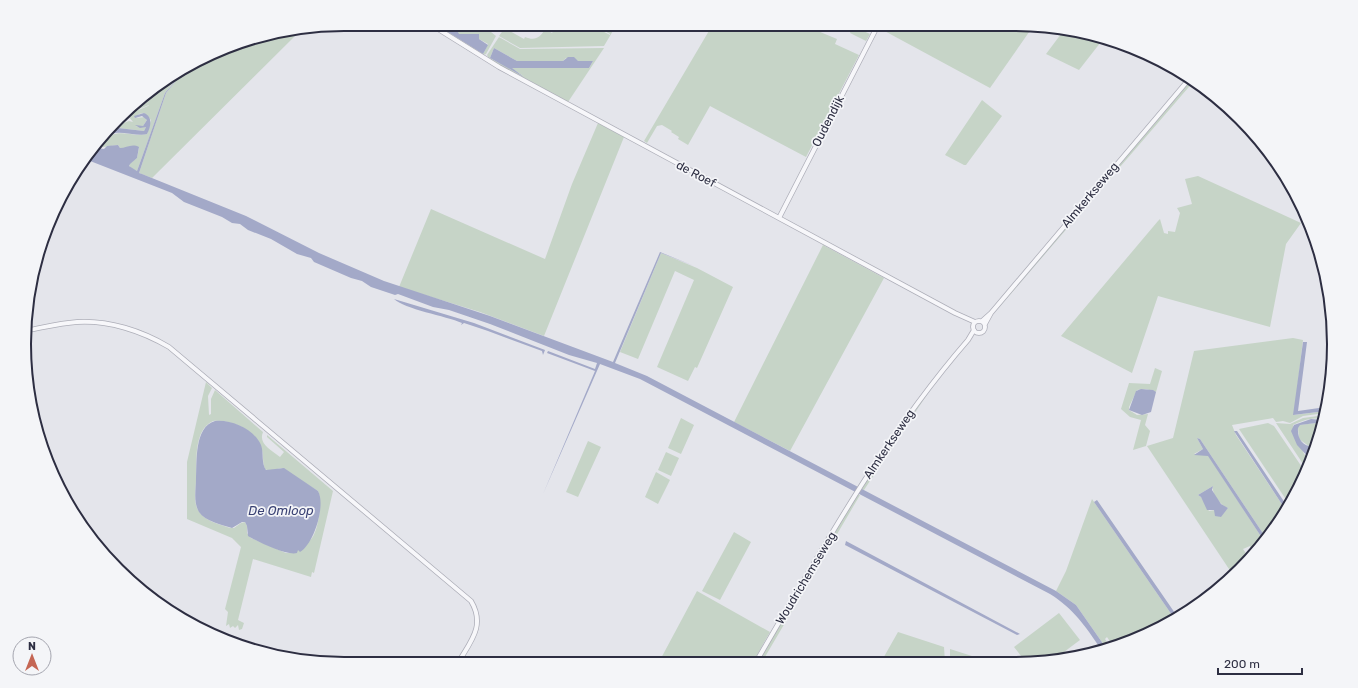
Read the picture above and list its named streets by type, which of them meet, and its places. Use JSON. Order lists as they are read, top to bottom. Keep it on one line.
{"streets":{"street":["Oudendijk","de Roef","Almkerkseweg","Woudrichemseweg"]},"crossings":[["Oudendijk","de Roef"],["Almkerkseweg","Woudrichemseweg"]],"water":["De Omloop"],"scale_bar":"200 m","north":"top"}
